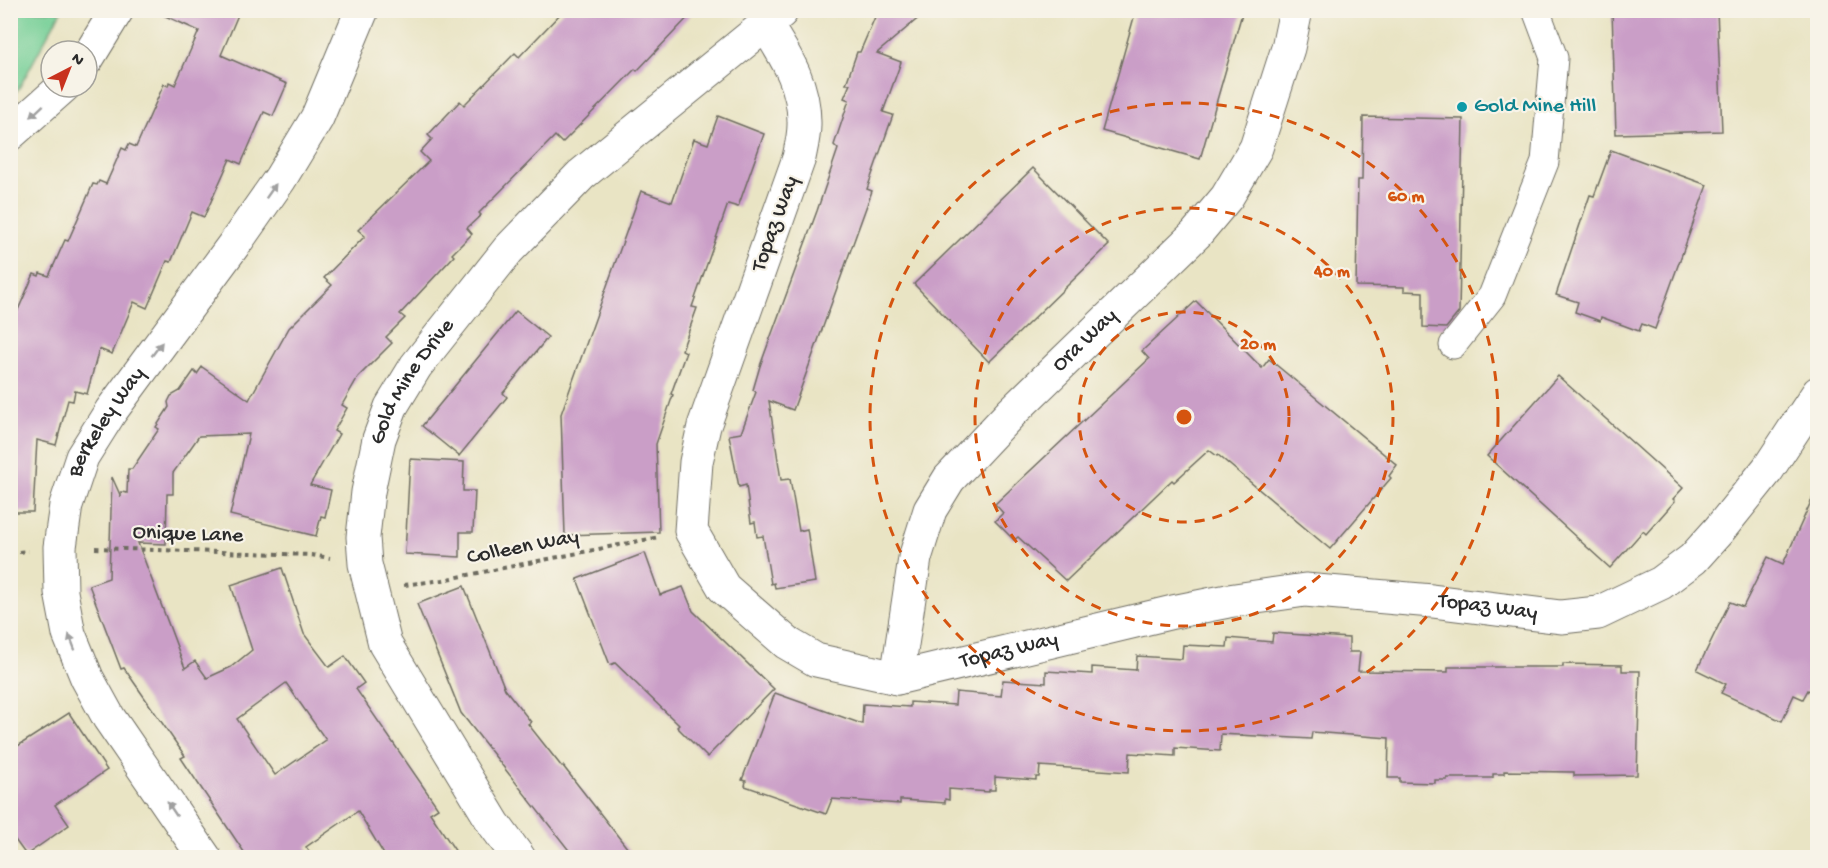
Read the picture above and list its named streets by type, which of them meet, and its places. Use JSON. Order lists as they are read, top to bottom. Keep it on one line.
{"streets":{"street":["Topaz Way","Ora Way","Gold Mine Drive","Berkeley Way"],"path":["Onique Lane","Colleen Way"]},"crossings":[["Topaz Way","Ora Way"],["Topaz Way","Gold Mine Drive"],["Topaz Way","Colleen Way"],["Gold Mine Drive","Onique Lane"],["Gold Mine Drive","Colleen Way"],["Berkeley Way","Onique Lane"],["Onique Lane","Colleen Way"]],"one_way":["Berkeley Way"],"places":["Gold Mine Hill"],"north":"top right","rings":["60 m","40 m","20 m"]}
